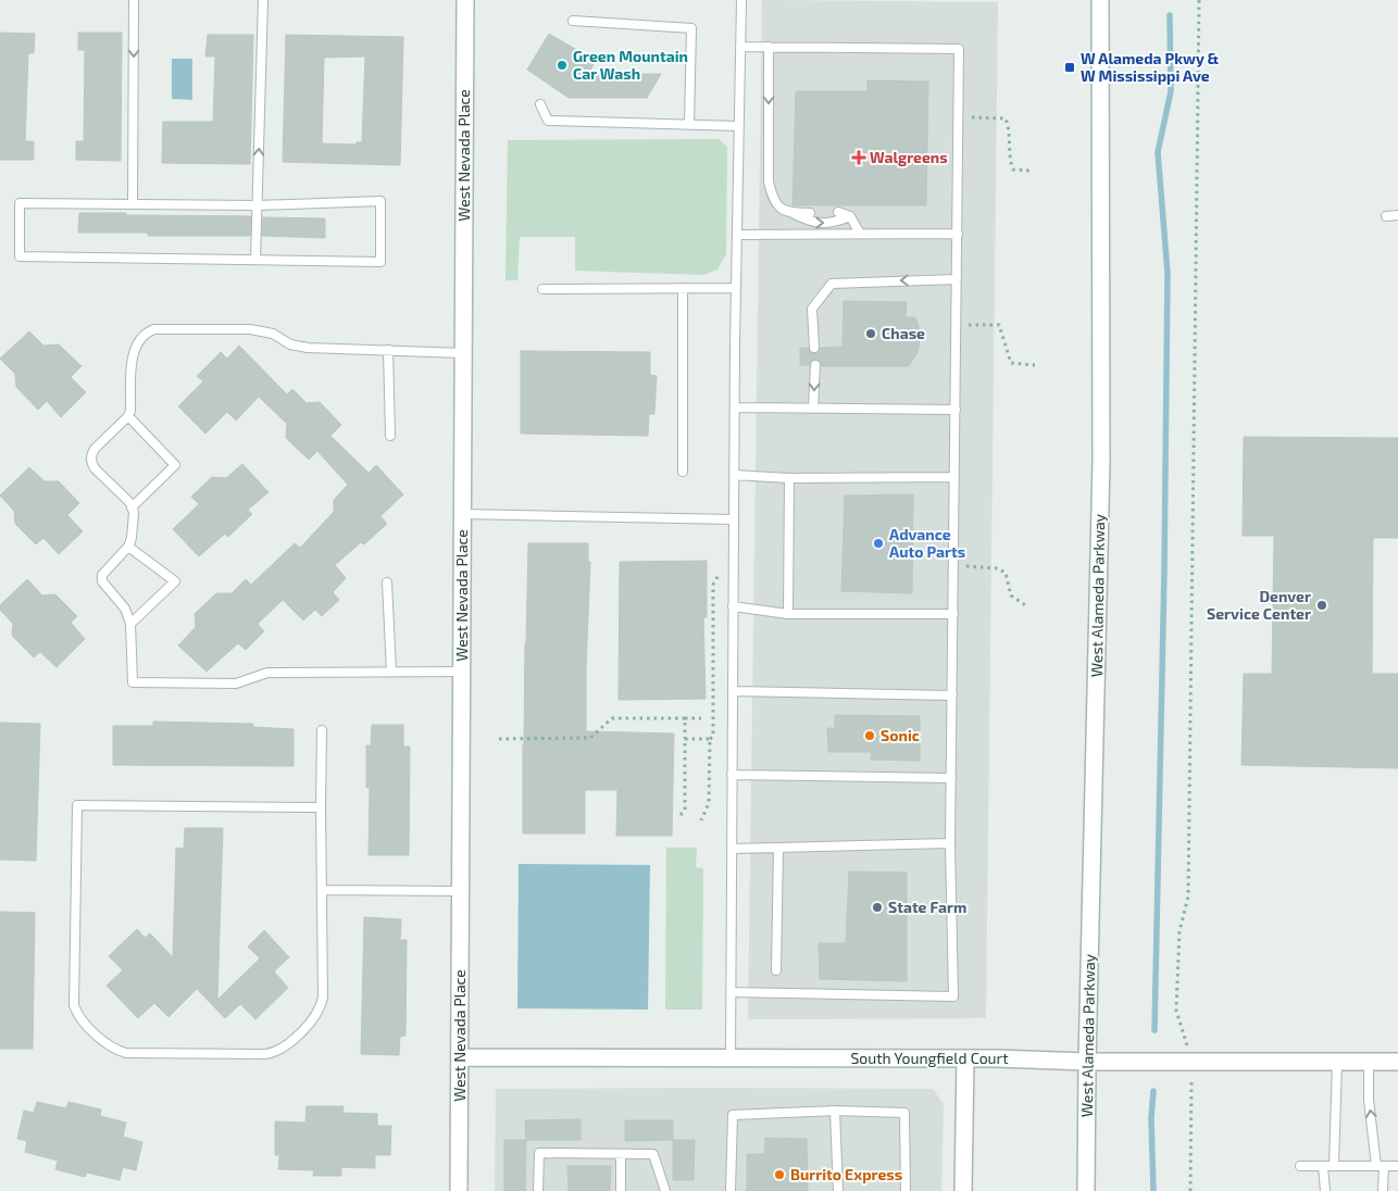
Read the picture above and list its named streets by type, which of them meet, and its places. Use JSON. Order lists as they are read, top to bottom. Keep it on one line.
{"streets":{"street":["West Nevada Place","West Alameda Parkway","South Youngfield Court"]},"crossings":[["West Nevada Place","South Youngfield Court"],["West Alameda Parkway","South Youngfield Court"]],"places":{"other":["Green Mountain Car Wash","Chase","Advance Auto Parts","Denver Service Center","Sonic","State Farm","Burrito Express"],"transit":["W Alameda Pkwy & W Mississippi Ave"],"health":["Walgreens"]}}
